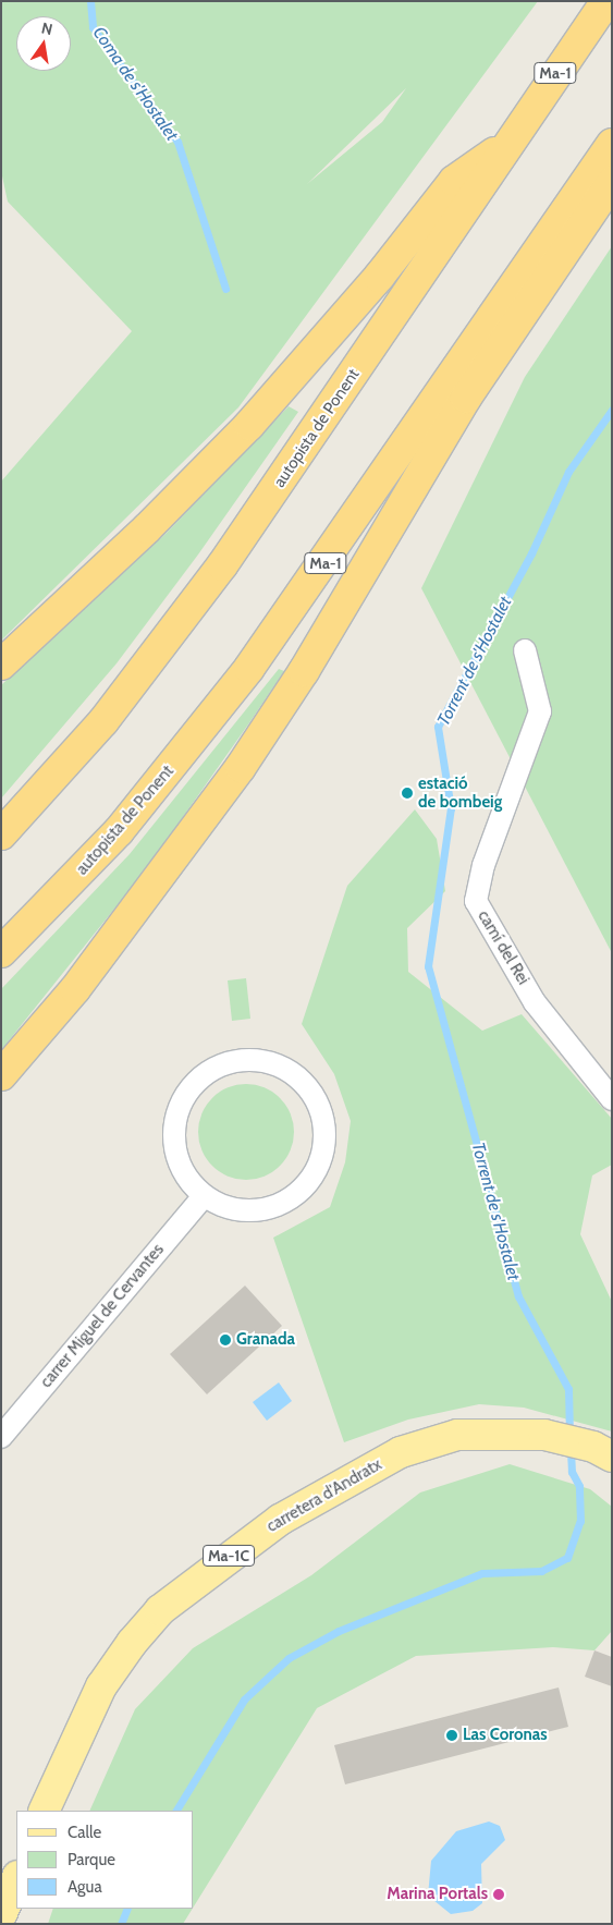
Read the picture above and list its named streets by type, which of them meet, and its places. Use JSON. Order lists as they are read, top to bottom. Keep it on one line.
{"streets":{"highway":["Ma-1","autopista de Ponent"],"main road":["carretera d'Andratx","Ma-1C"],"street":["camí del Rei","carrer Miguel de Cervantes"]},"water":["Coma de s'Hostalet","Torrent de s'Hostalet"],"places":["estació de bombeig","Granada","Las Coronas","Marina Portals"],"legend":["Calle","Parque","Agua"],"north":"top"}
